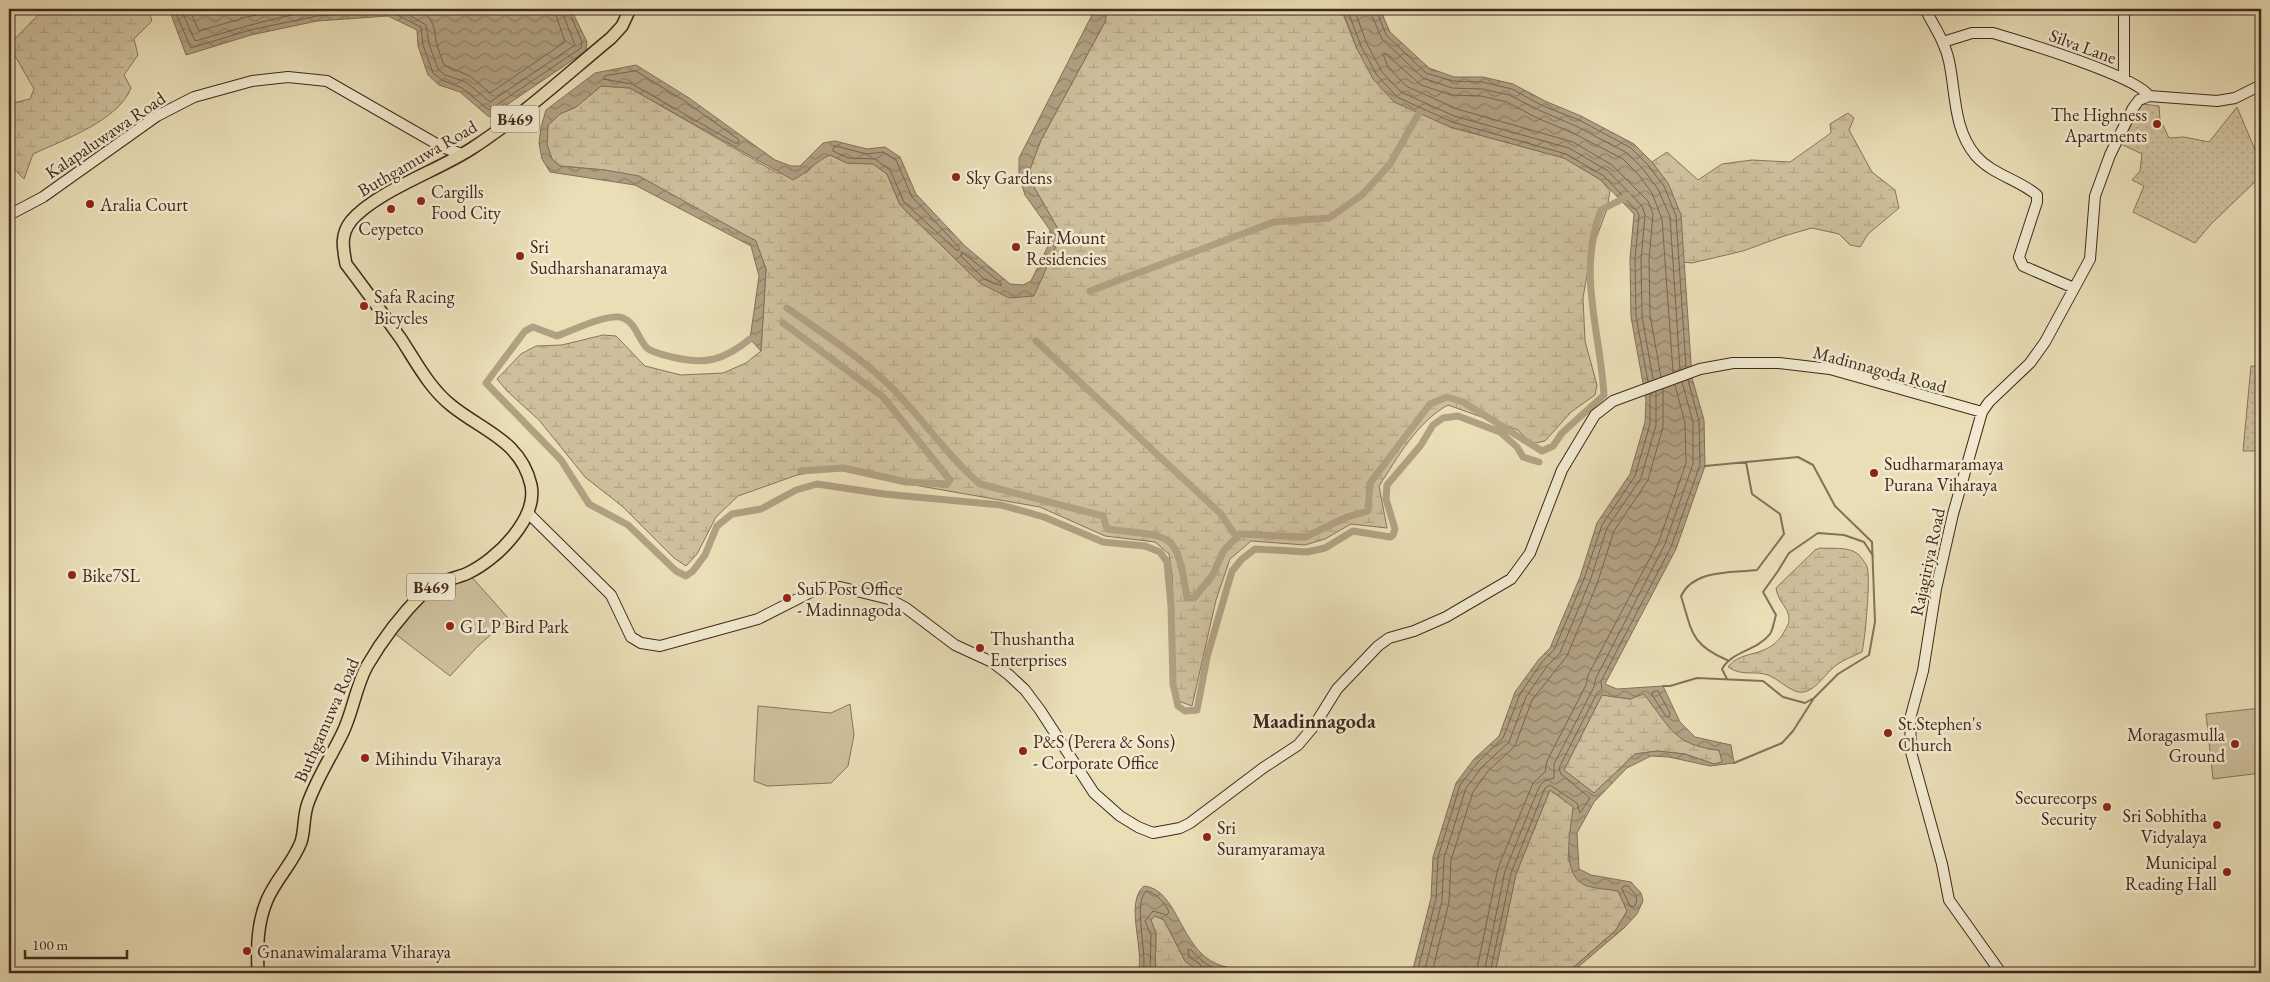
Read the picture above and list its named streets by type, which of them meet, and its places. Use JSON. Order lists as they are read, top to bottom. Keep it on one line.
{"streets":{"main road":["B469","Buthgamuwa Road"],"street":["Silva Lane","Kalapaluwawa Road","Madinnagoda Road","Rajagiriya Road"]},"crossings":[["Silva Lane","Rajagiriya Road"],["Kalapaluwawa Road","Buthgamuwa Road"],["Buthgamuwa Road","Madinnagoda Road"],["Madinnagoda Road","Rajagiriya Road"]],"districts":["Maadinnagoda"],"places":["The Highness Apartments","Sky Gardens","Cargills Food City","Aralia Court","Ceypetco","Fair Mount Residencies","Sri Sudharshanaramaya","Safa Racing Bicycles","Sudharmaramaya Purana Viharaya","Bike7SL","Sub Post Office - Madinnagoda","G L P Bird Park","Thushantha Enterprises","St.Stephen's Church","Moragasmulla Ground","P&S (Perera & Sons) - Corporate Office","Mihindu Viharaya","Securecorps Security","Sri Sobhitha Vidyalaya","Sri Suramyaramaya","Municipal Reading Hall","Gnanawimalarama Viharaya"],"scale_bar":"100 m"}
